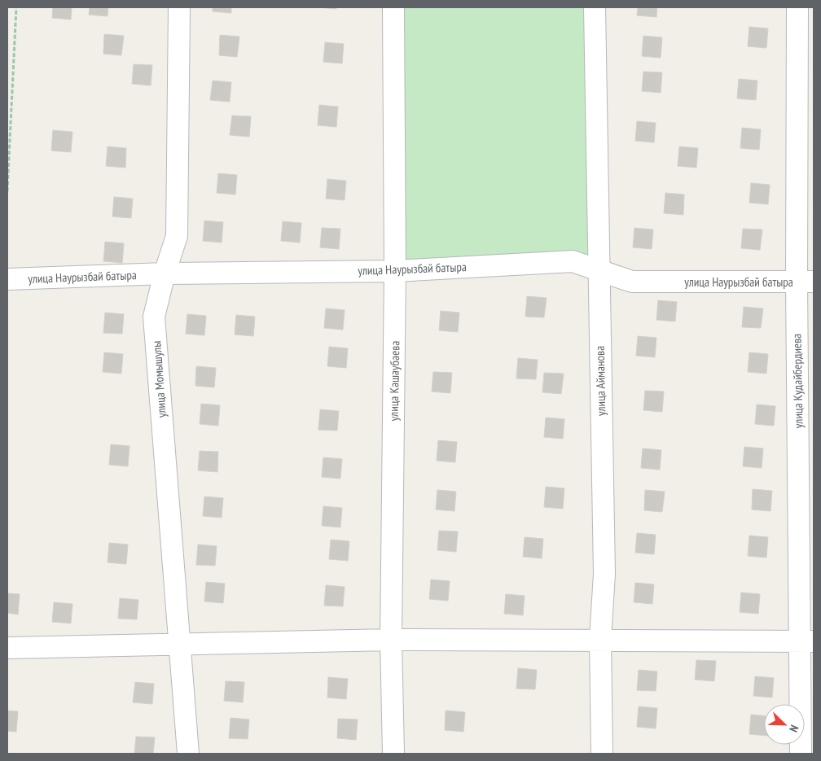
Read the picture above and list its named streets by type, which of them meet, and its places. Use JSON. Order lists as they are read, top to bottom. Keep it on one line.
{"streets":{"street":["улица Наурызбай батыра","улица Момышулы","улица Кашаубаева","улица Айманова","улица Кудайбердиева"]},"crossings":[["улица Наурызбай батыра","улица Момышулы"],["улица Наурызбай батыра","улица Кашаубаева"],["улица Наурызбай батыра","улица Айманова"],["улица Наурызбай батыра","улица Кудайбердиева"]],"north":"bottom right"}
